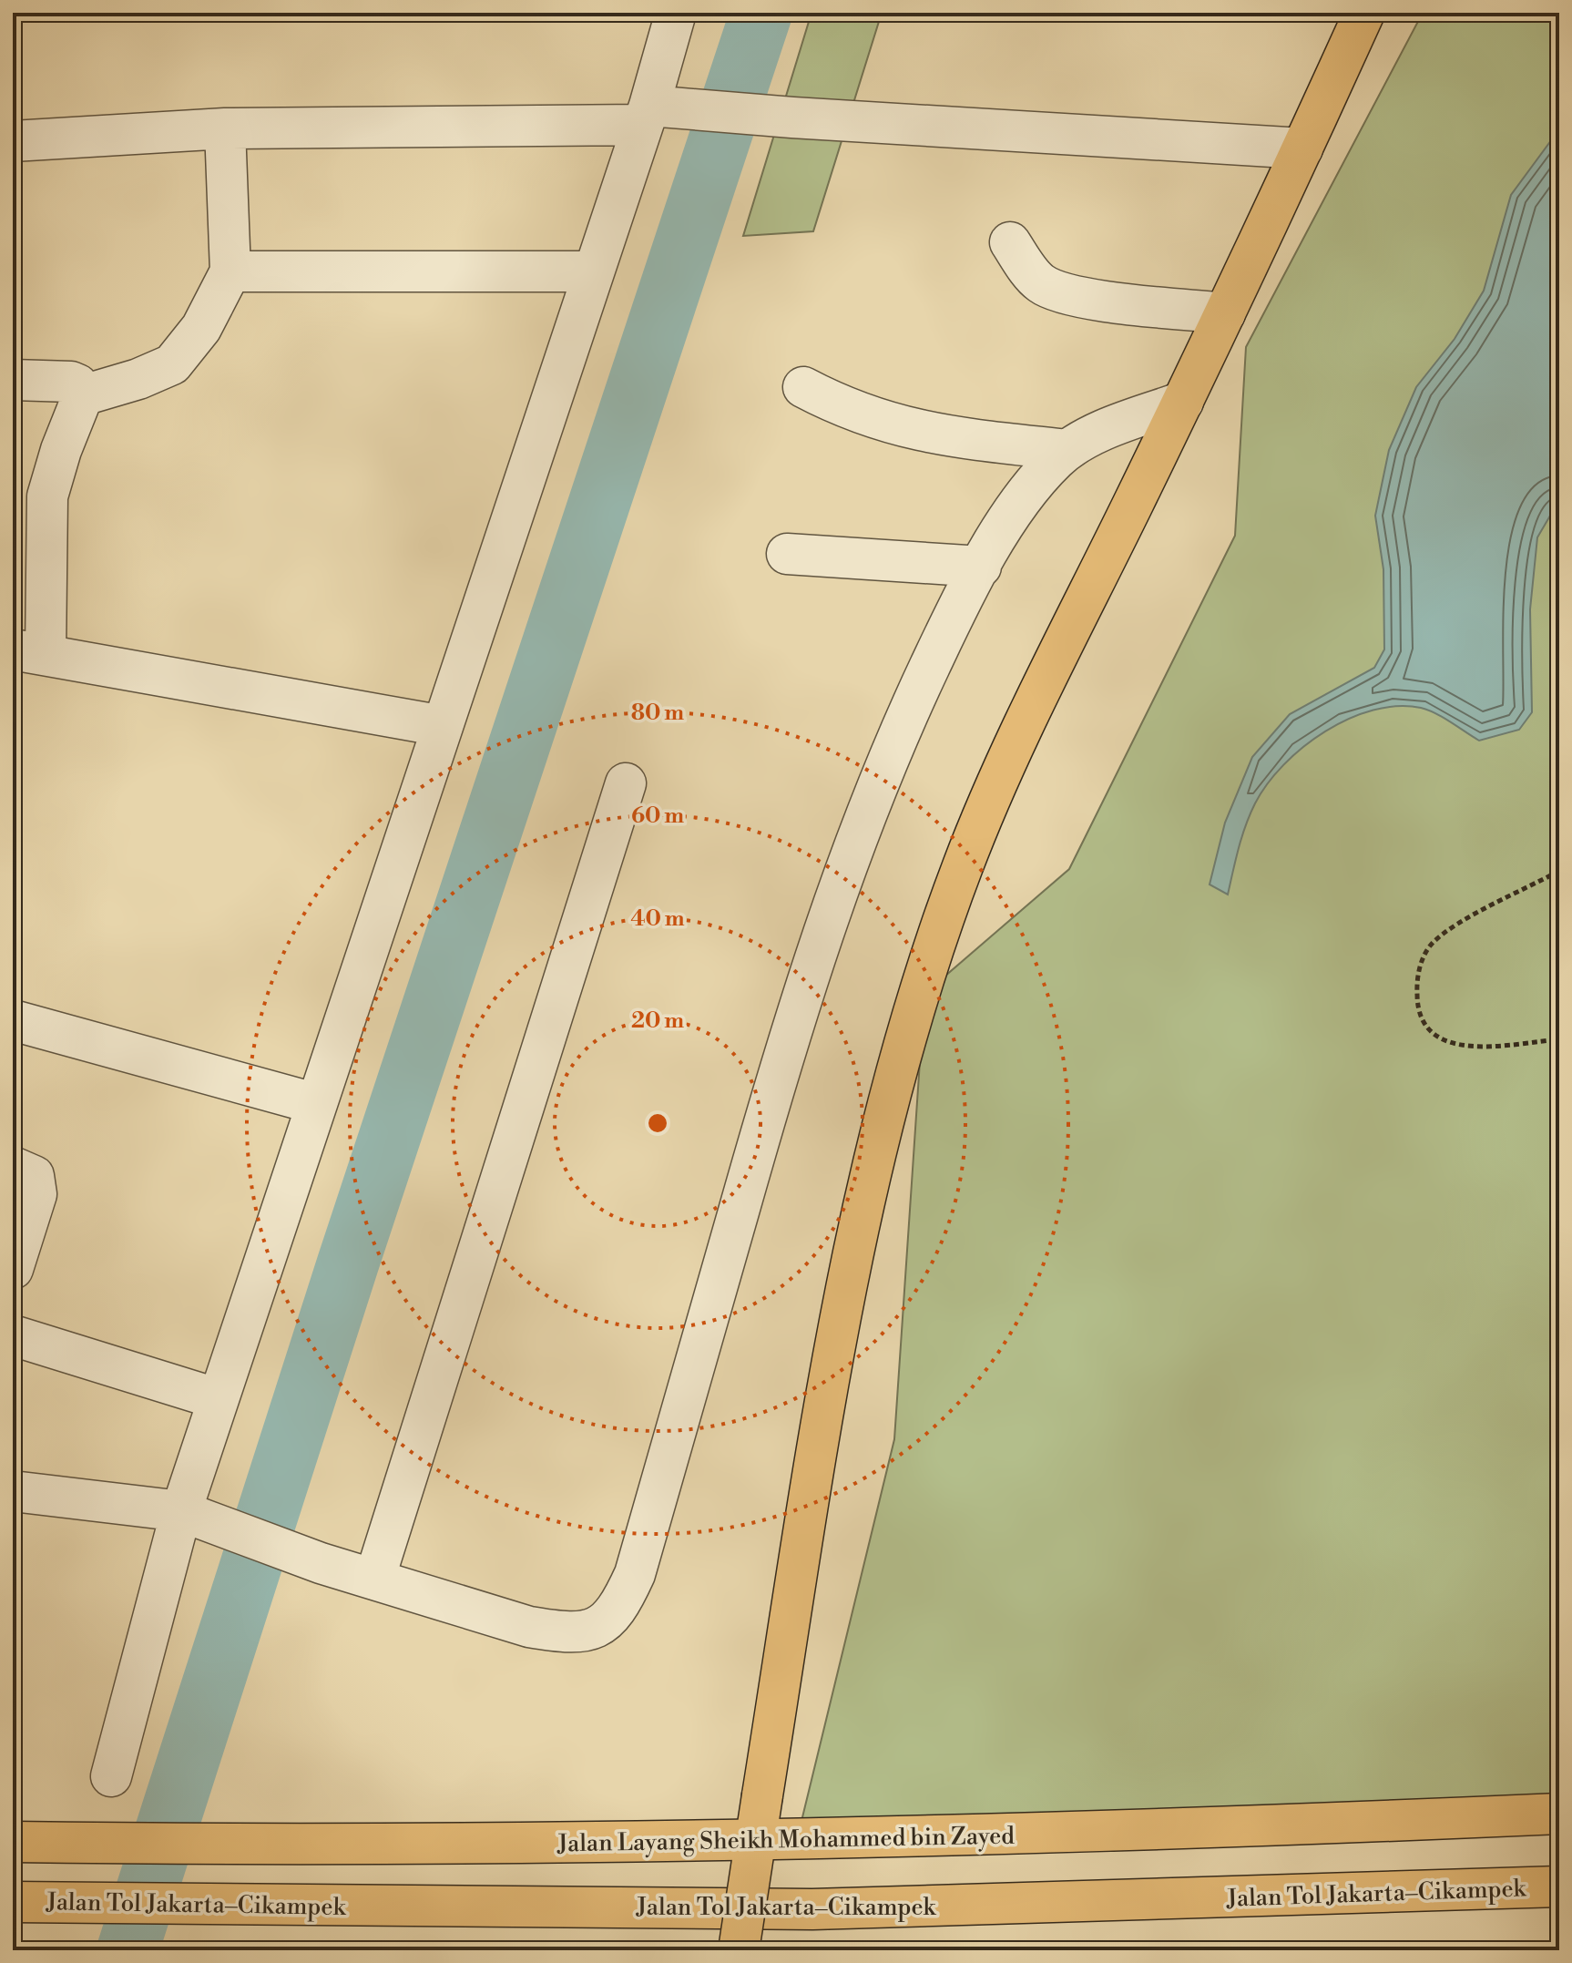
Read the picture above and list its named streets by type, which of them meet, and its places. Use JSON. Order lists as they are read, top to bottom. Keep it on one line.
{"streets":{"main road":["Jalan Layang Sheikh Mohammed bin Zayed","Jalan Tol Jakarta–Cikampek"]},"rings":["80 m","60 m","40 m","20 m"]}
